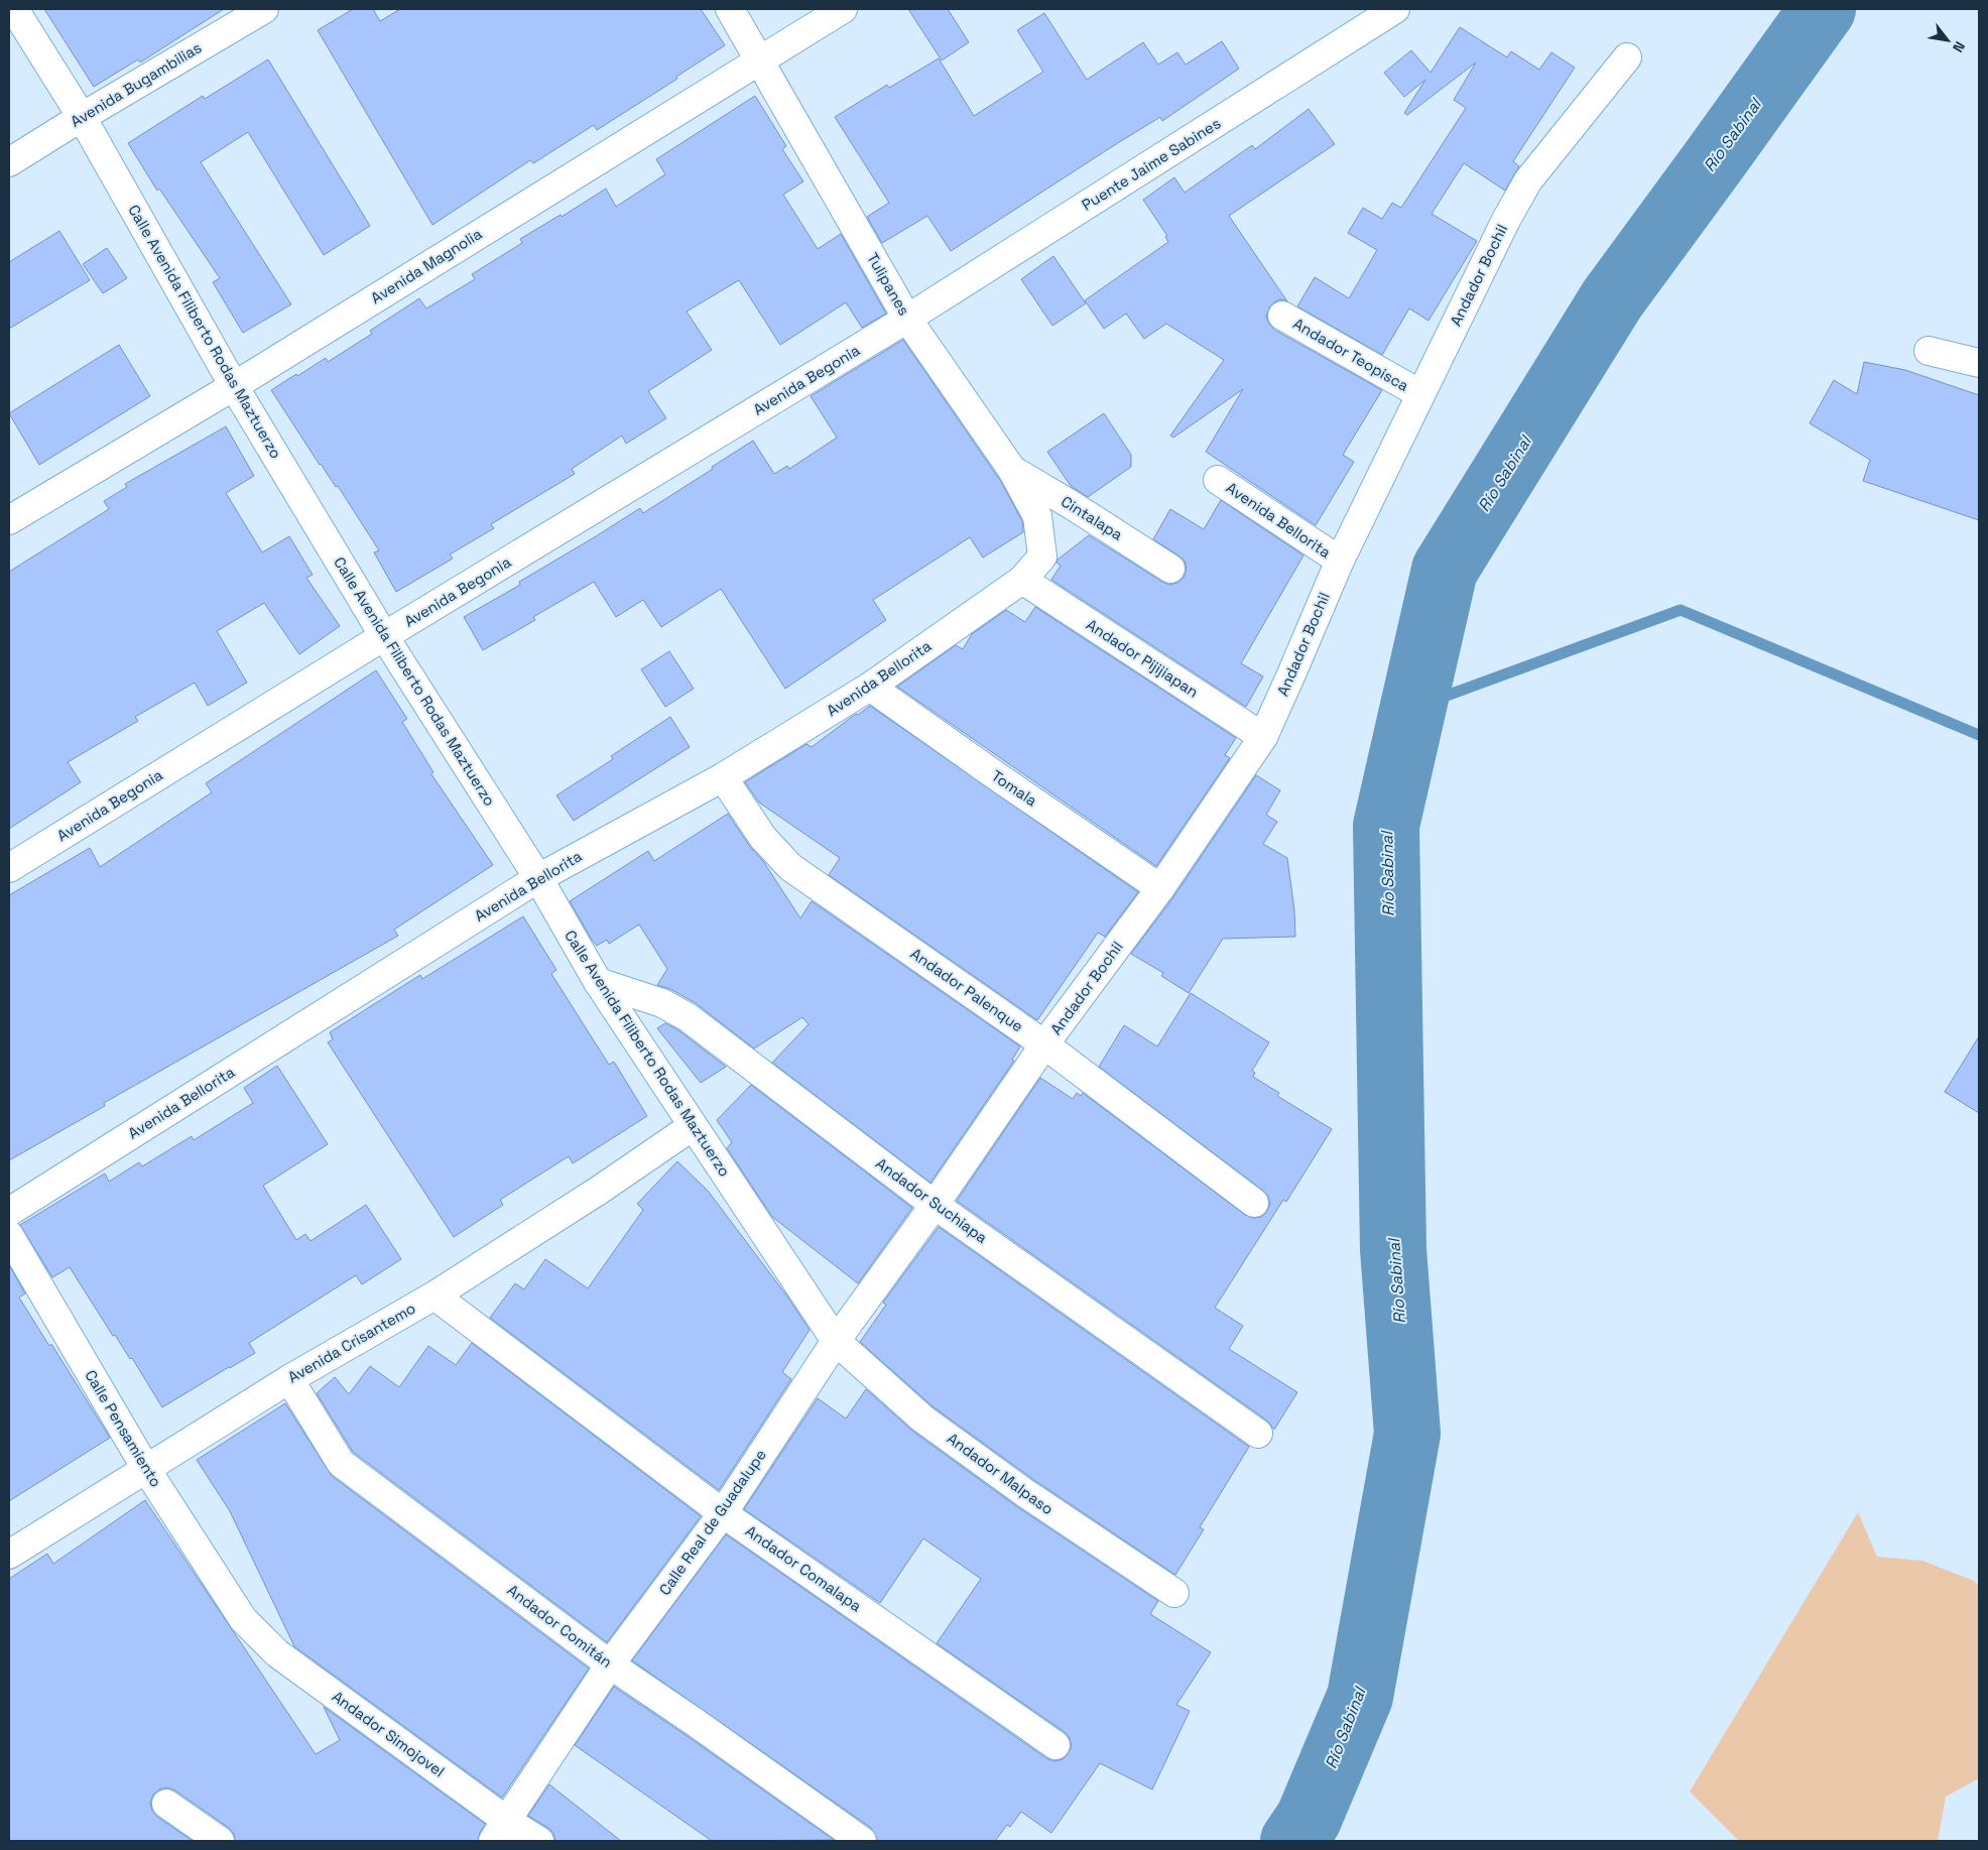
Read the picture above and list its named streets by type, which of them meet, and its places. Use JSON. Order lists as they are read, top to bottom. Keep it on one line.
{"streets":{"street":["Avenida Bugambilias","Puente Jaime Sabines","Avenida Magnolia","Andador Bochil","Tulipanes","Calle Avenida Filiberto Rodas Maztuerzo","Andador Teopisca","Avenida Begonia","Cintalapa","Avenida Bellorita","Andador Pijijiapan","Tomala","Andador Palenque","Andador Suchiapa","Avenida Crisantemo","Calle Pensamiento","Andador Malpaso","Calle Real de Guadalupe","Andador Comalapa","Andador Comitán","Andador Simojovel"]},"crossings":[["Avenida Bugambilias","Calle Avenida Filiberto Rodas Maztuerzo"],["Puente Jaime Sabines","Tulipanes"],["Puente Jaime Sabines","Avenida Begonia"],["Avenida Magnolia","Tulipanes"],["Avenida Magnolia","Calle Avenida Filiberto Rodas Maztuerzo"],["Andador Bochil","Andador Teopisca"],["Andador Bochil","Avenida Bellorita"],["Andador Bochil","Andador Pijijiapan"],["Andador Bochil","Tomala"],["Andador Bochil","Andador Palenque"],["Andador Bochil","Andador Suchiapa"],["Andador Bochil","Calle Real de Guadalupe"],["Tulipanes","Avenida Begonia"],["Tulipanes","Cintalapa"],["Tulipanes","Avenida Bellorita"],["Calle Avenida Filiberto Rodas Maztuerzo","Avenida Begonia"],["Calle Avenida Filiberto Rodas Maztuerzo","Avenida Bellorita"],["Calle Avenida Filiberto Rodas Maztuerzo","Andador Suchiapa"],["Calle Avenida Filiberto Rodas Maztuerzo","Avenida Crisantemo"],["Calle Avenida Filiberto Rodas Maztuerzo","Andador Malpaso"],["Calle Avenida Filiberto Rodas Maztuerzo","Calle Real de Guadalupe"],["Avenida Bellorita","Andador Pijijiapan"],["Avenida Bellorita","Tomala"],["Avenida Bellorita","Andador Palenque"],["Andador Suchiapa","Calle Real de Guadalupe"],["Avenida Crisantemo","Calle Pensamiento"],["Avenida Crisantemo","Andador Comalapa"],["Avenida Crisantemo","Andador Comitán"],["Calle Pensamiento","Andador Simojovel"],["Andador Malpaso","Calle Real de Guadalupe"],["Calle Real de Guadalupe","Andador Comalapa"],["Calle Real de Guadalupe","Andador Comitán"],["Calle Real de Guadalupe","Andador Simojovel"]],"water":["Río Sabinal"],"north":"bottom right"}
